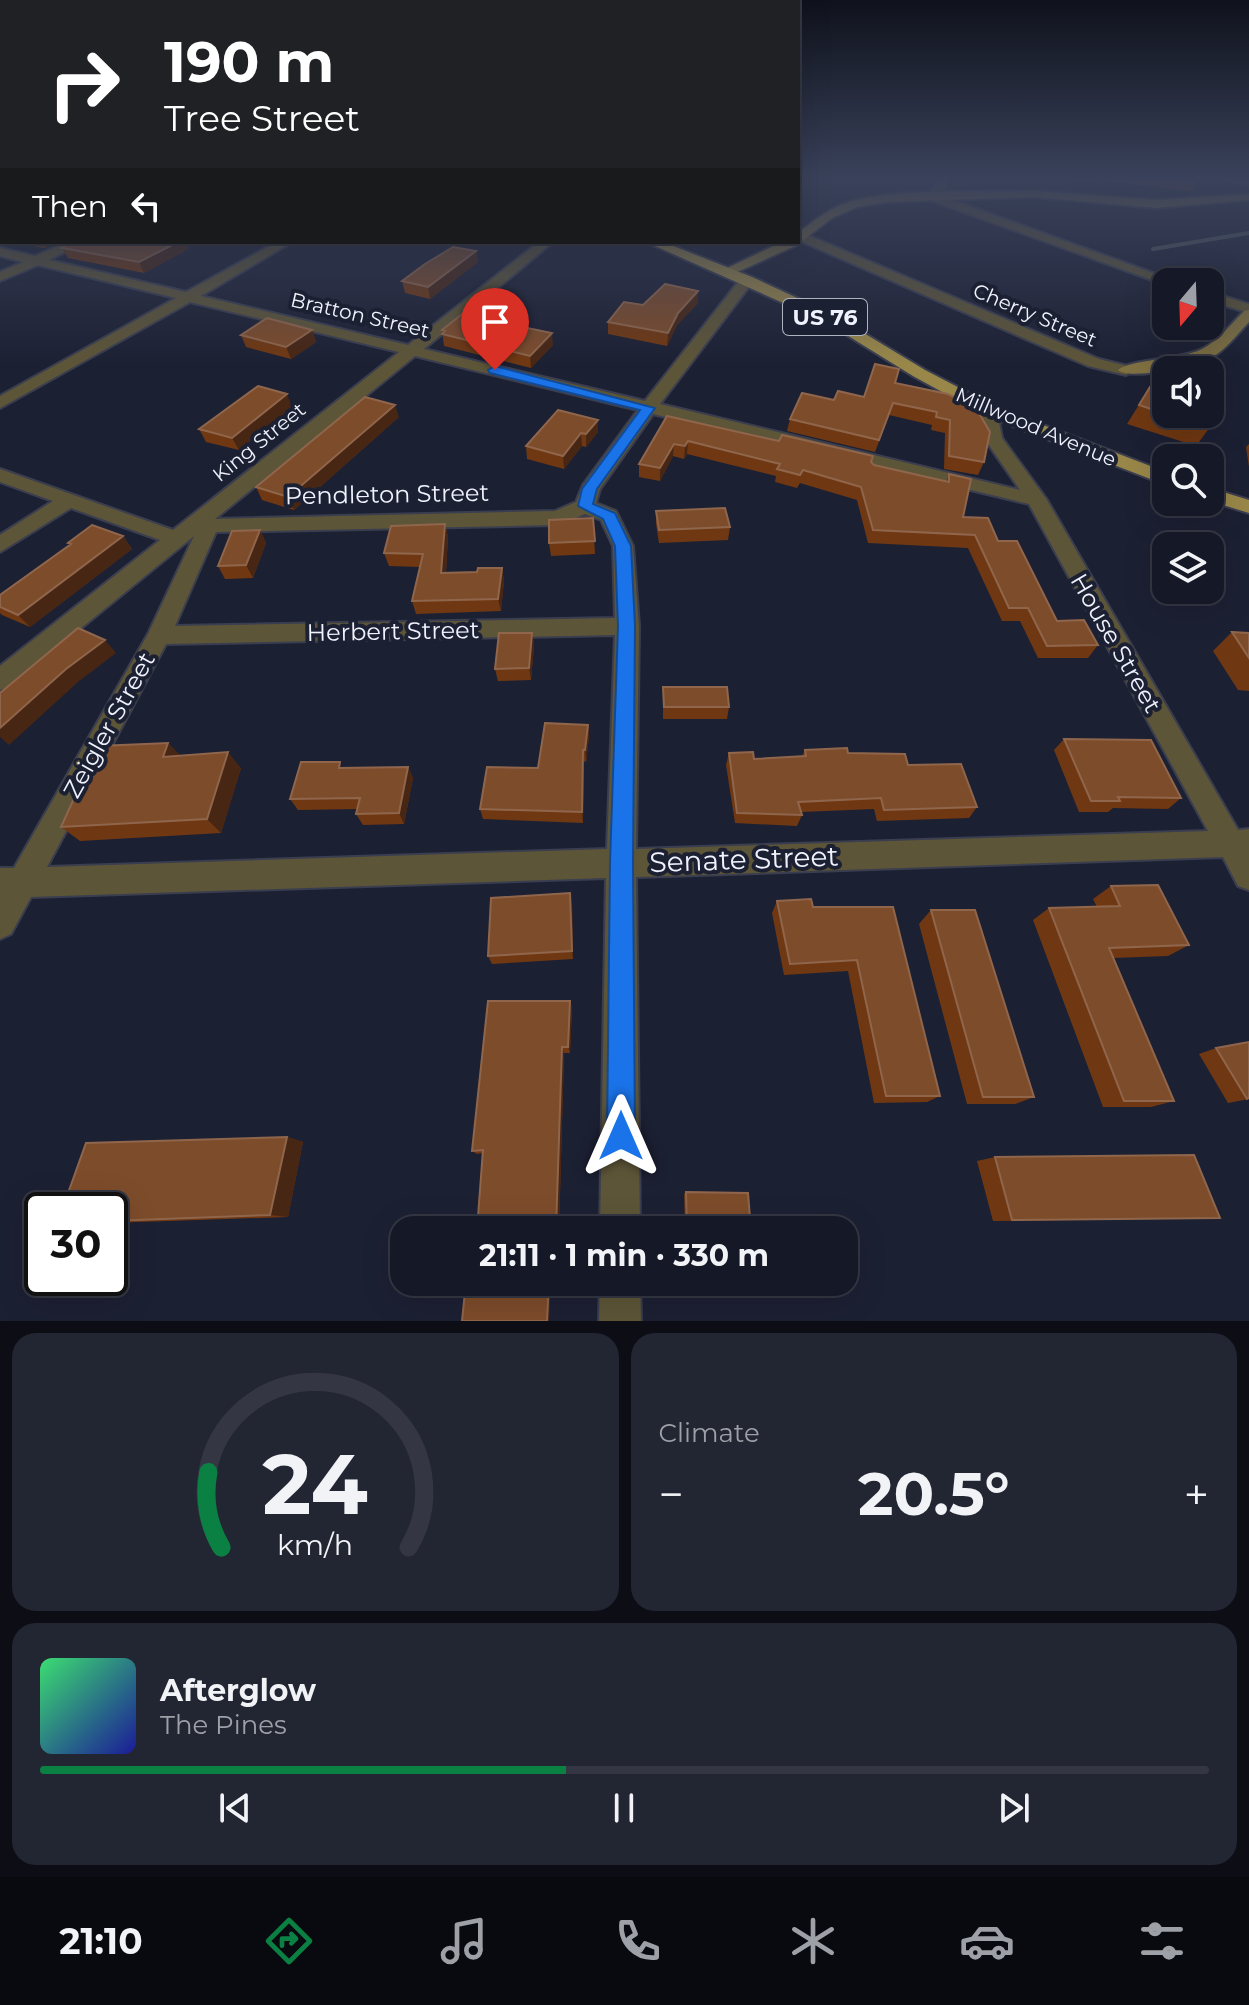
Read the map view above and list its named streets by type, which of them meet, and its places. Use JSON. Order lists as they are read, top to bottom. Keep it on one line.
{"streets":{"main road":["US 76","Millwood Avenue"],"street":["Bratton Street","Cherry Street","King Street","Pendleton Street","Herbert Street","House Street","Zeigler Street","Senate Street"]},"crossings":[["Bratton Street","King Street"],["Bratton Street","House Street"],["Millwood Avenue","House Street"],["King Street","Pendleton Street"],["King Street","Zeigler Street"],["Pendleton Street","Zeigler Street"],["Herbert Street","Zeigler Street"],["House Street","Senate Street"],["Zeigler Street","Senate Street"]],"north":"bottom","page":{"turn":["190 m","Tree Street"],"then":"Then","limit":"30","trip":"21:11 · 1 min · 330 m","tile":"Climate","heat":["−","20.5°","+"],"song":["Afterglow","The Pines"],"tabs":"21:10","gauge":["24","km/h"]}}
